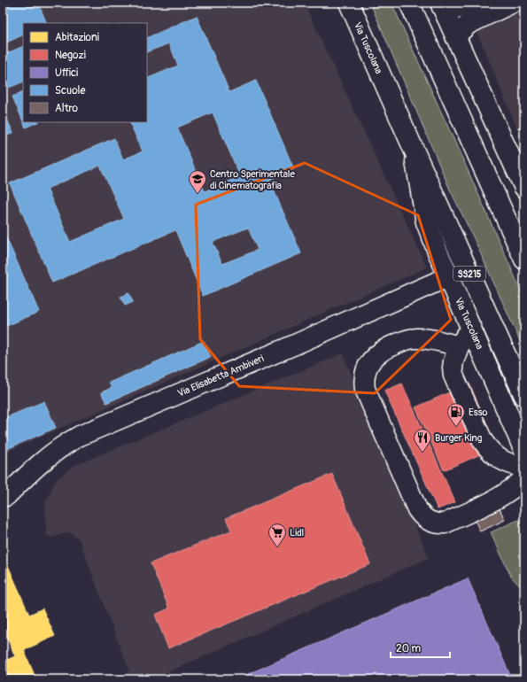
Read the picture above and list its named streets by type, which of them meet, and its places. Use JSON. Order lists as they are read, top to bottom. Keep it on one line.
{"streets":{"street":["Via Tuscolana","SS215","Via Elisabetta Ambiveri"]},"crossings":[["Via Tuscolana","Via Elisabetta Ambiveri"]],"places":{"school or university":["Centro Sperimentale di Cinematografia"],"fuel station":["Esso"],"restaurant":["Burger King"],"supermarket":["Lidl"]},"legend":["Abitazioni","Negozi","Uffici","Scuole","Altro"],"scale_bar":"20 m"}
